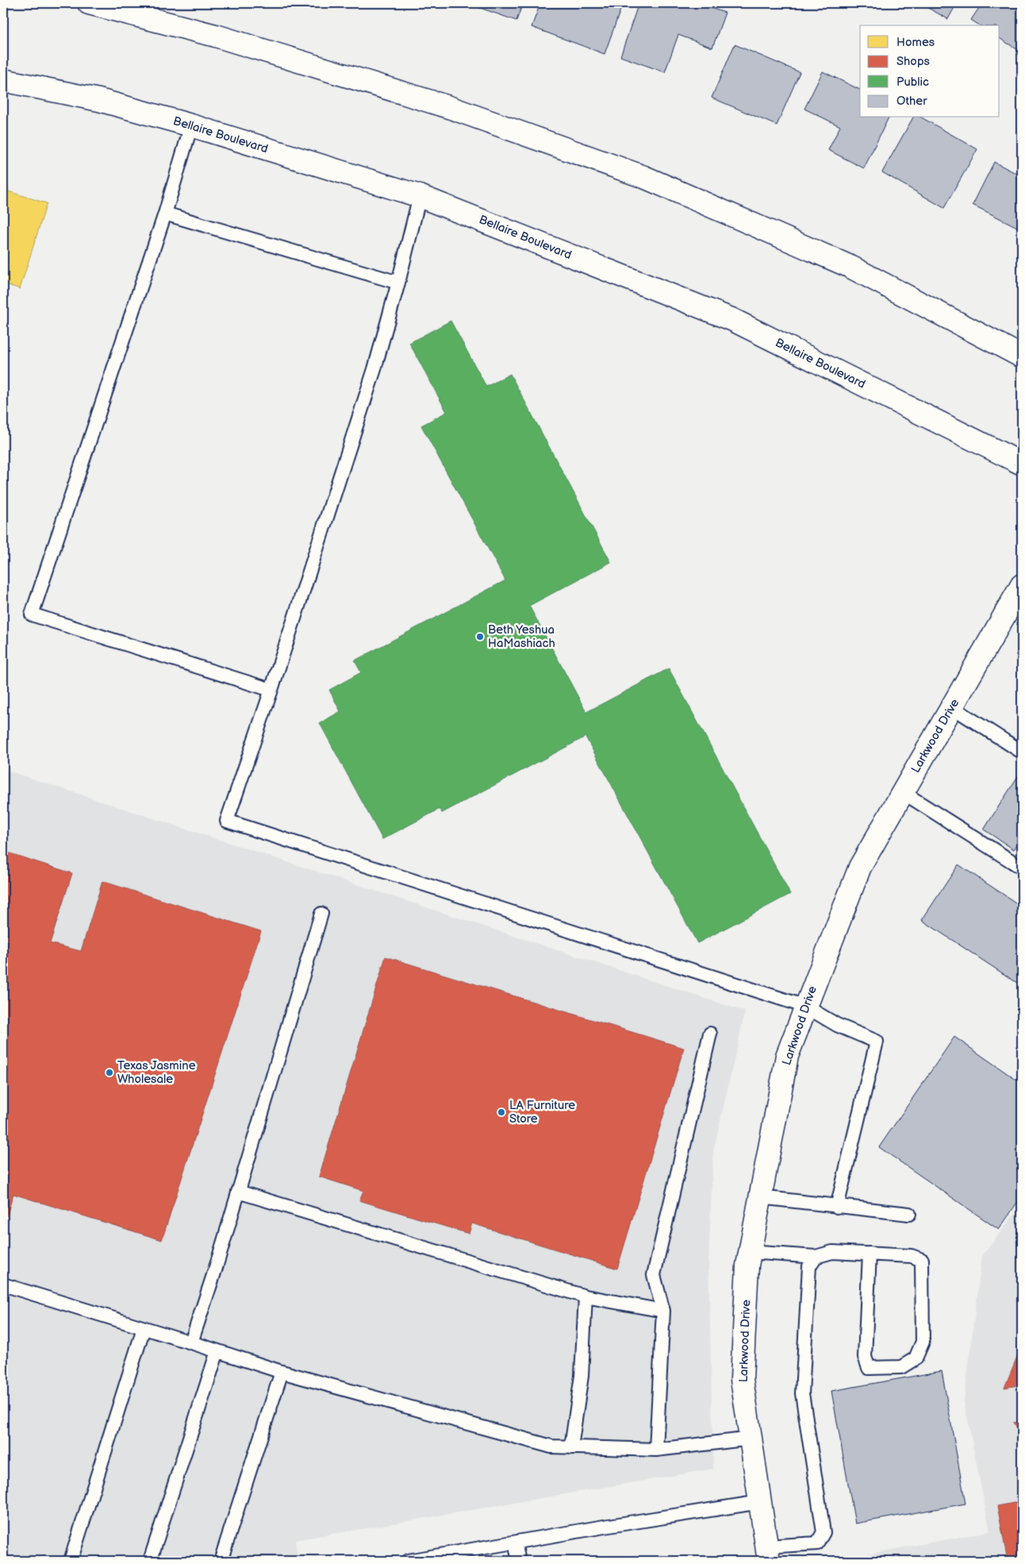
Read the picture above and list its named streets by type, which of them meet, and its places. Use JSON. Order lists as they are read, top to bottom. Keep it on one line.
{"streets":{"main road":["Bellaire Boulevard","Larkwood Drive"]},"places":["Beth Yeshua HaMashiach","Texas Jasmine Wholesale","LA Furniture Store"],"legend":["Homes","Shops","Public","Other"]}
